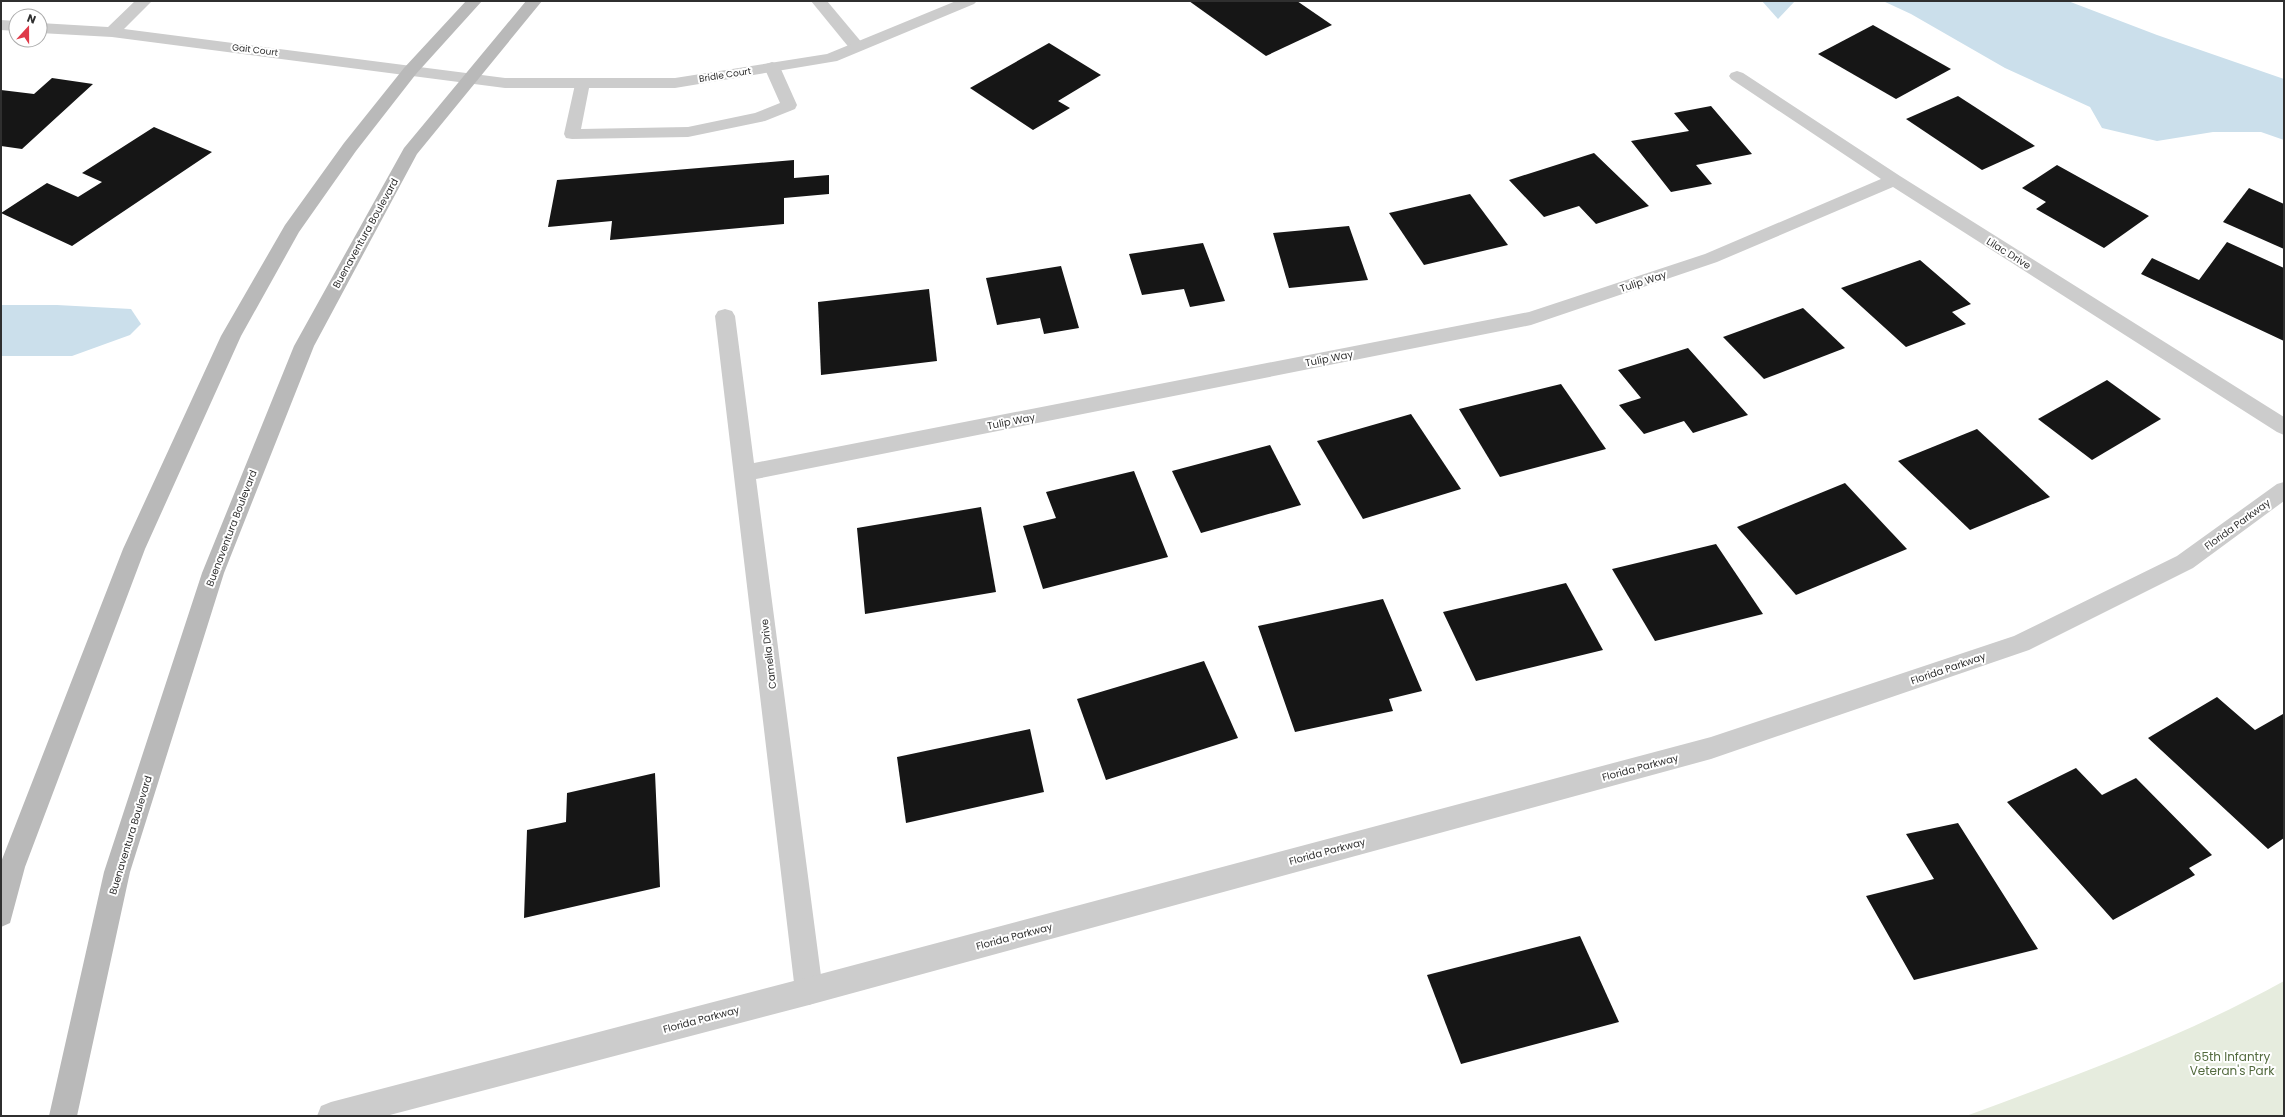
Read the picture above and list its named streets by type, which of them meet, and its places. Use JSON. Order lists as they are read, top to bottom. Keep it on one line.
{"streets":{"main road":["Buenaventura Boulevard"],"street":["Gait Court","Bridle Court","Lilac Drive","Tulip Way","Florida Parkway","Camelia Drive"]},"crossings":[["Gait Court","Bridle Court"],["Gait Court","Buenaventura Boulevard"],["Bridle Court","Buenaventura Boulevard"],["Lilac Drive","Tulip Way"],["Tulip Way","Camelia Drive"],["Florida Parkway","Camelia Drive"]],"parks":["65th Infantry Veteran's Park"],"north":"top"}
